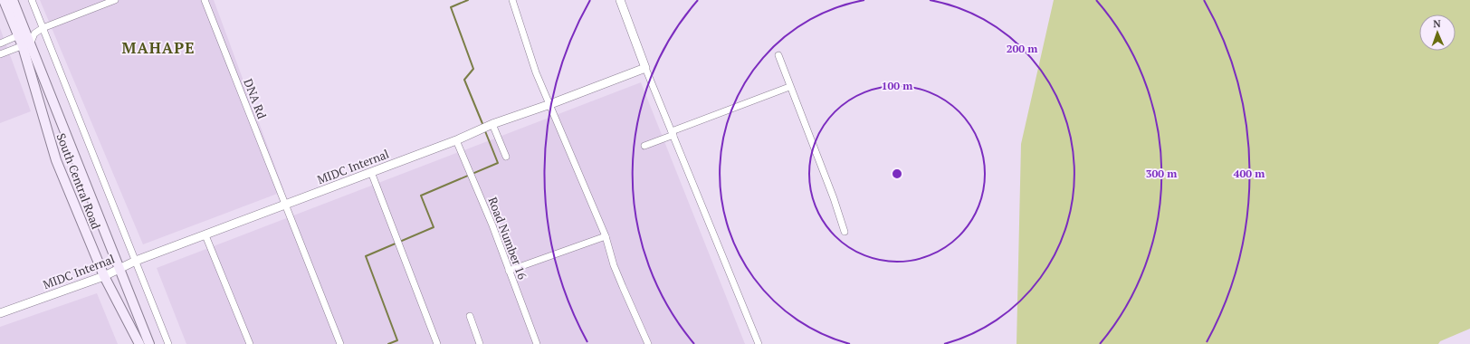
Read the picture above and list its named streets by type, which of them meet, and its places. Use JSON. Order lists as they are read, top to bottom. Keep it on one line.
{"streets":{"main road":["South Central Road"],"street":["DNA Rd","MIDC Internal","Road Number 16"]},"crossings":[["DNA Rd","MIDC Internal"],["MIDC Internal","South Central Road"],["MIDC Internal","Road Number 16"]],"districts":["MAHAPE"],"north":"top","rings":["200 m","100 m","300 m","400 m"]}
